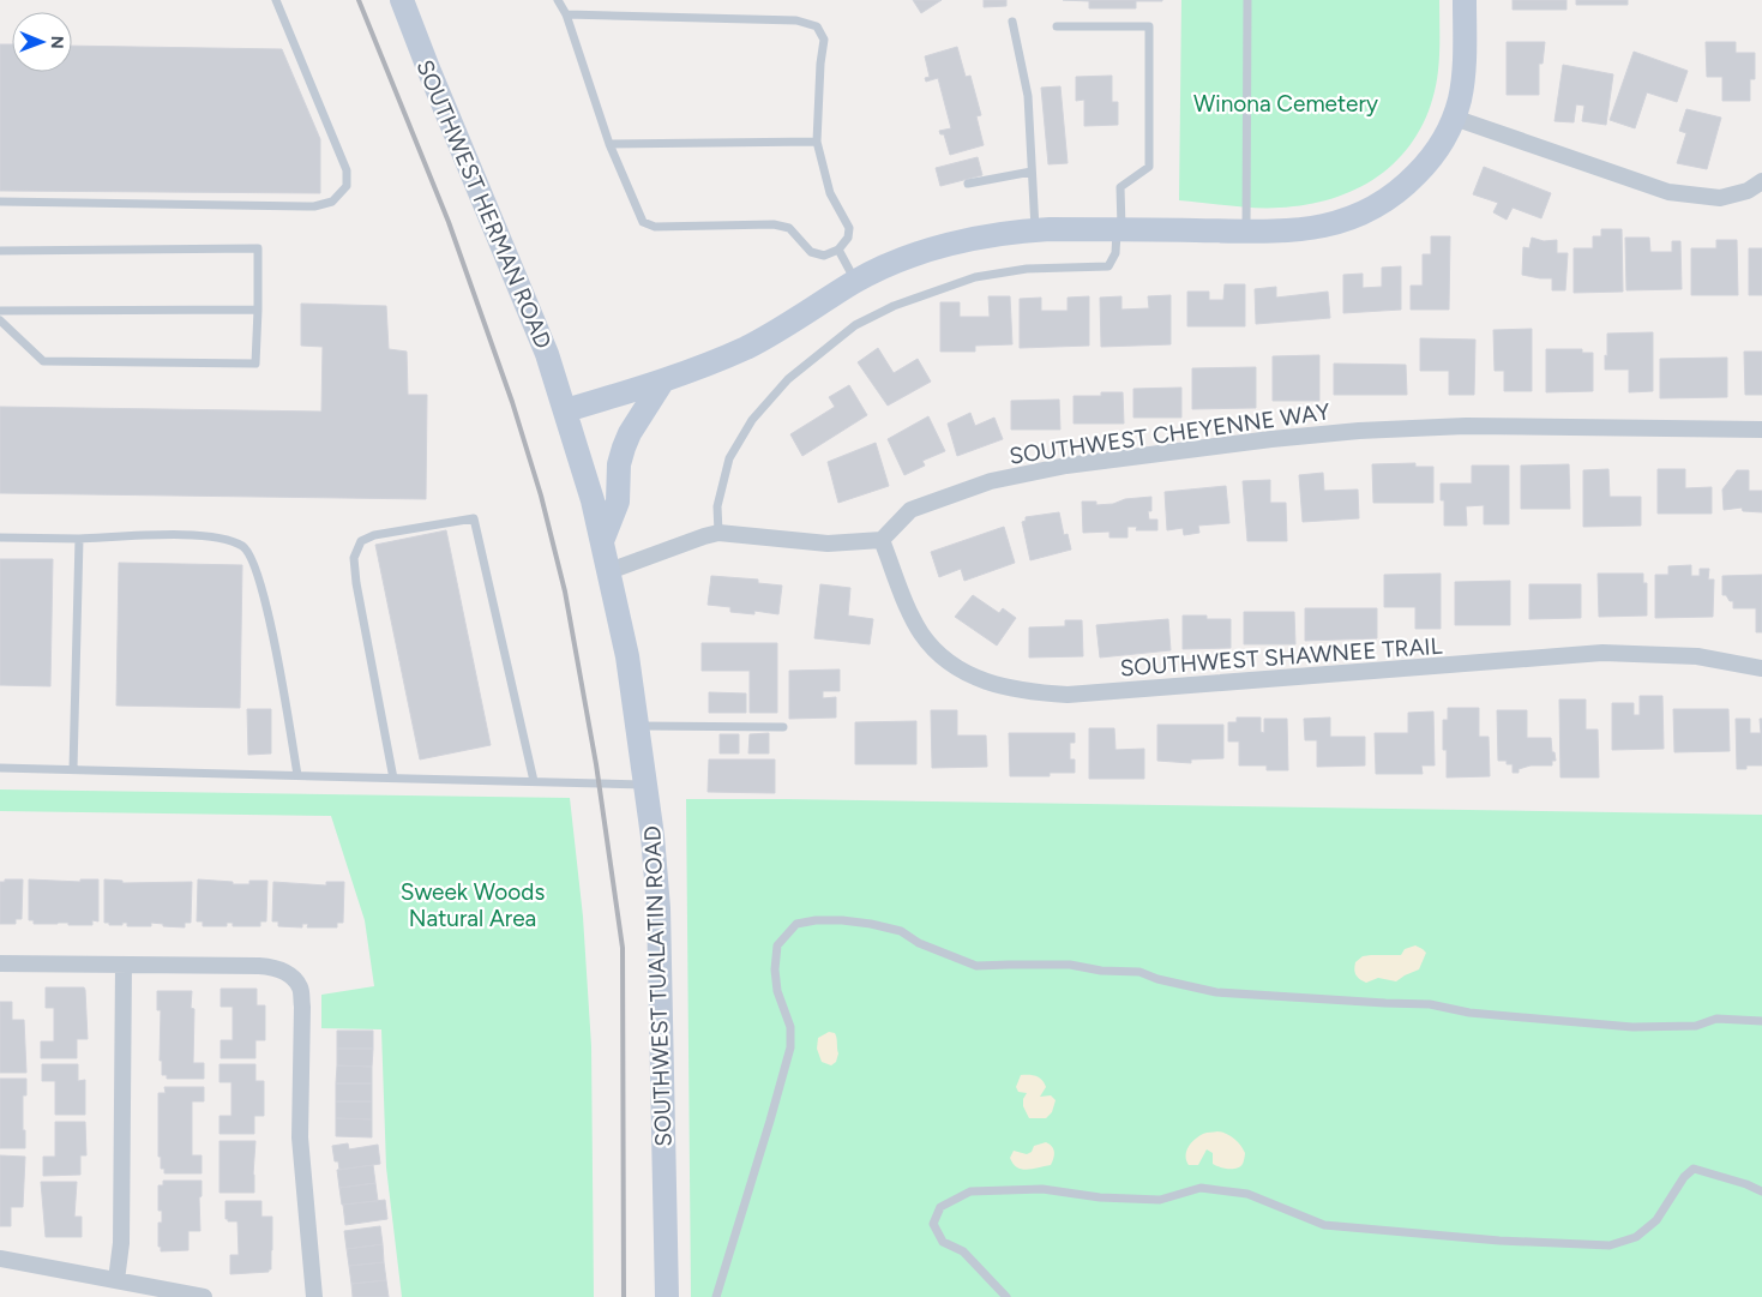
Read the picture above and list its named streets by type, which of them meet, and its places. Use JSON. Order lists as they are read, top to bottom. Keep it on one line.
{"streets":{"main road":["SOUTHWEST HERMAN ROAD","SOUTHWEST TUALATIN ROAD"],"street":["SOUTHWEST CHEYENNE WAY","SOUTHWEST SHAWNEE TRAIL"]},"crossings":[["SOUTHWEST HERMAN ROAD","SOUTHWEST TUALATIN ROAD"],["SOUTHWEST CHEYENNE WAY","SOUTHWEST SHAWNEE TRAIL"]],"parks":["Winona Cemetery","Sweek Woods Natural Area"],"north":"right"}
